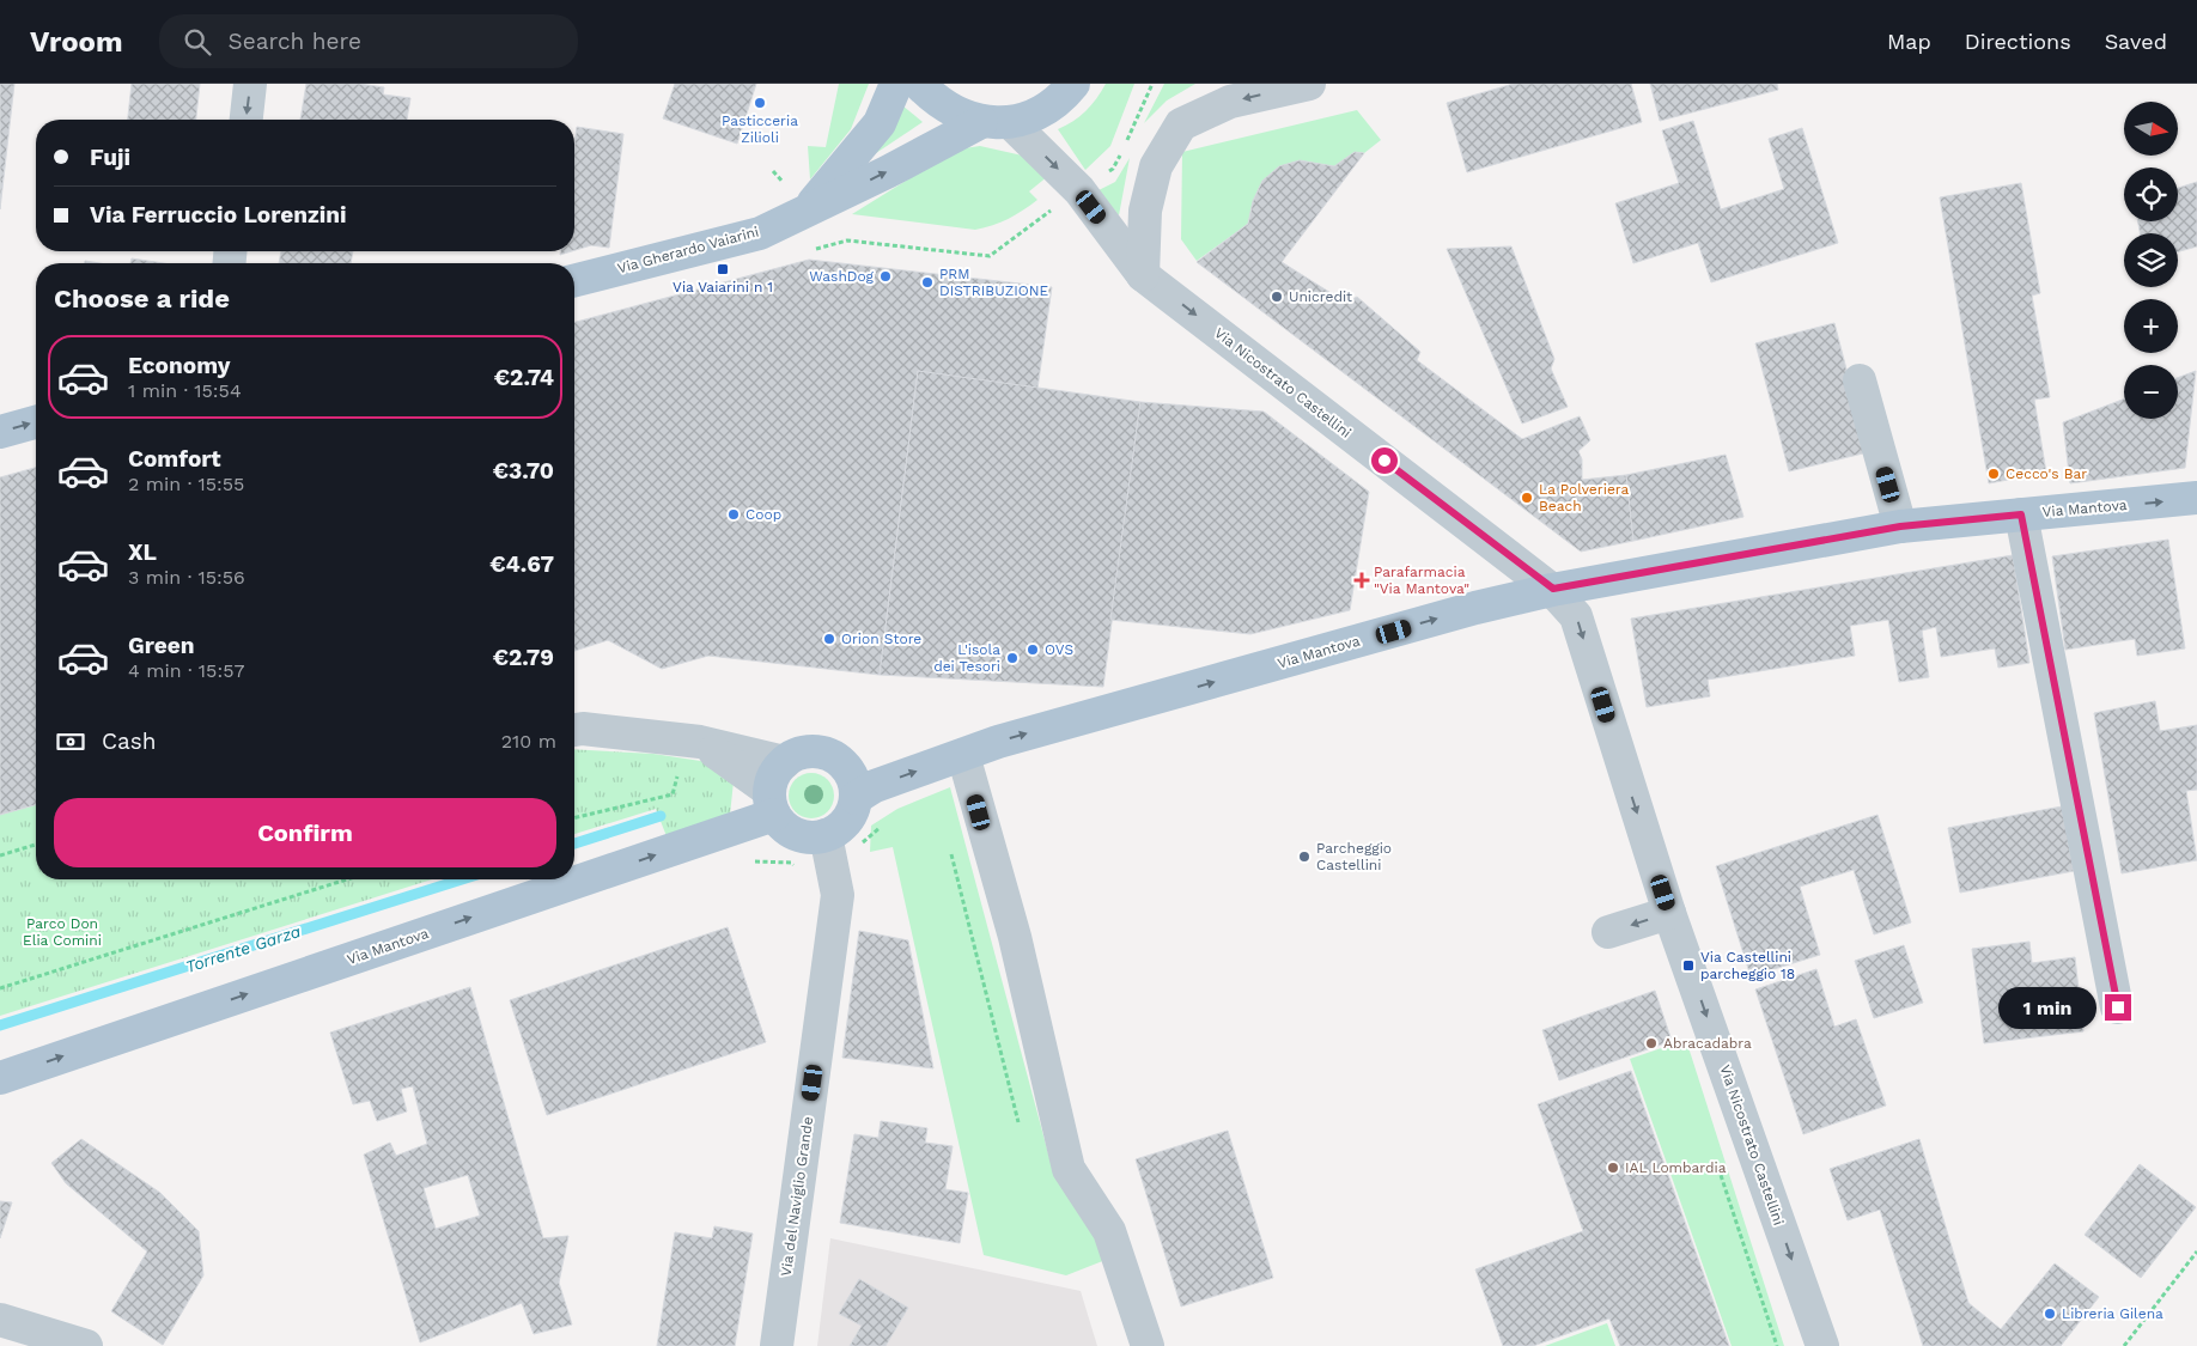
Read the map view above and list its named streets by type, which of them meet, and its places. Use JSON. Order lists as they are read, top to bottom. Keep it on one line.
{"streets":{"main road":["Via Gherardo Vaiarini","Via Mantova"],"street":["Via Nicostrato Castellini","Via del Naviglio Grande"]},"crossings":[["Via Gherardo Vaiarini","Via Nicostrato Castellini"],["Via Nicostrato Castellini","Via Mantova"],["Via Mantova","Via del Naviglio Grande"]],"one_way":["Via Nicostrato Castellini","Via Mantova"],"water":["Torrente Garza"],"parks":["Parco Don Elia Comini"],"places":{"other":["Pasticceria Zilioli","WashDog","PRM DISTRIBUZIONE","Unicredit","Cecco's Bar","La Polveriera Beach","Coop","Orion Store","OVS","L'isola dei Tesori","Parcheggio Castellini","Abracadabra","IAL Lombardia","Libreria Gilena"],"transit":["Via Vaiarini n 1","Via Castellini parcheggio 18"],"health":["Parafarmacia \"Via Mantova\""]},"north":"right","page":{"header":"Vroom","search":"Search here","nav":["Map","Directions","Saved"],"map_buttons":["+","−"],"banner":["Fuji","Via Ferruccio Lorenzini"],"heading":"Choose a ride","list":[{"name":"Economy","note":"1 min · 15:54","value":"€2.74"},{"name":"Comfort","note":"2 min · 15:55","value":"€3.70"},{"name":"XL","note":"3 min · 15:56","value":"€4.67"},{"name":"Green","note":"4 min · 15:57","value":"€2.79"}],"pay":["Cash","210 m"],"buttons":"Confirm","bubble":"1 min"}}
